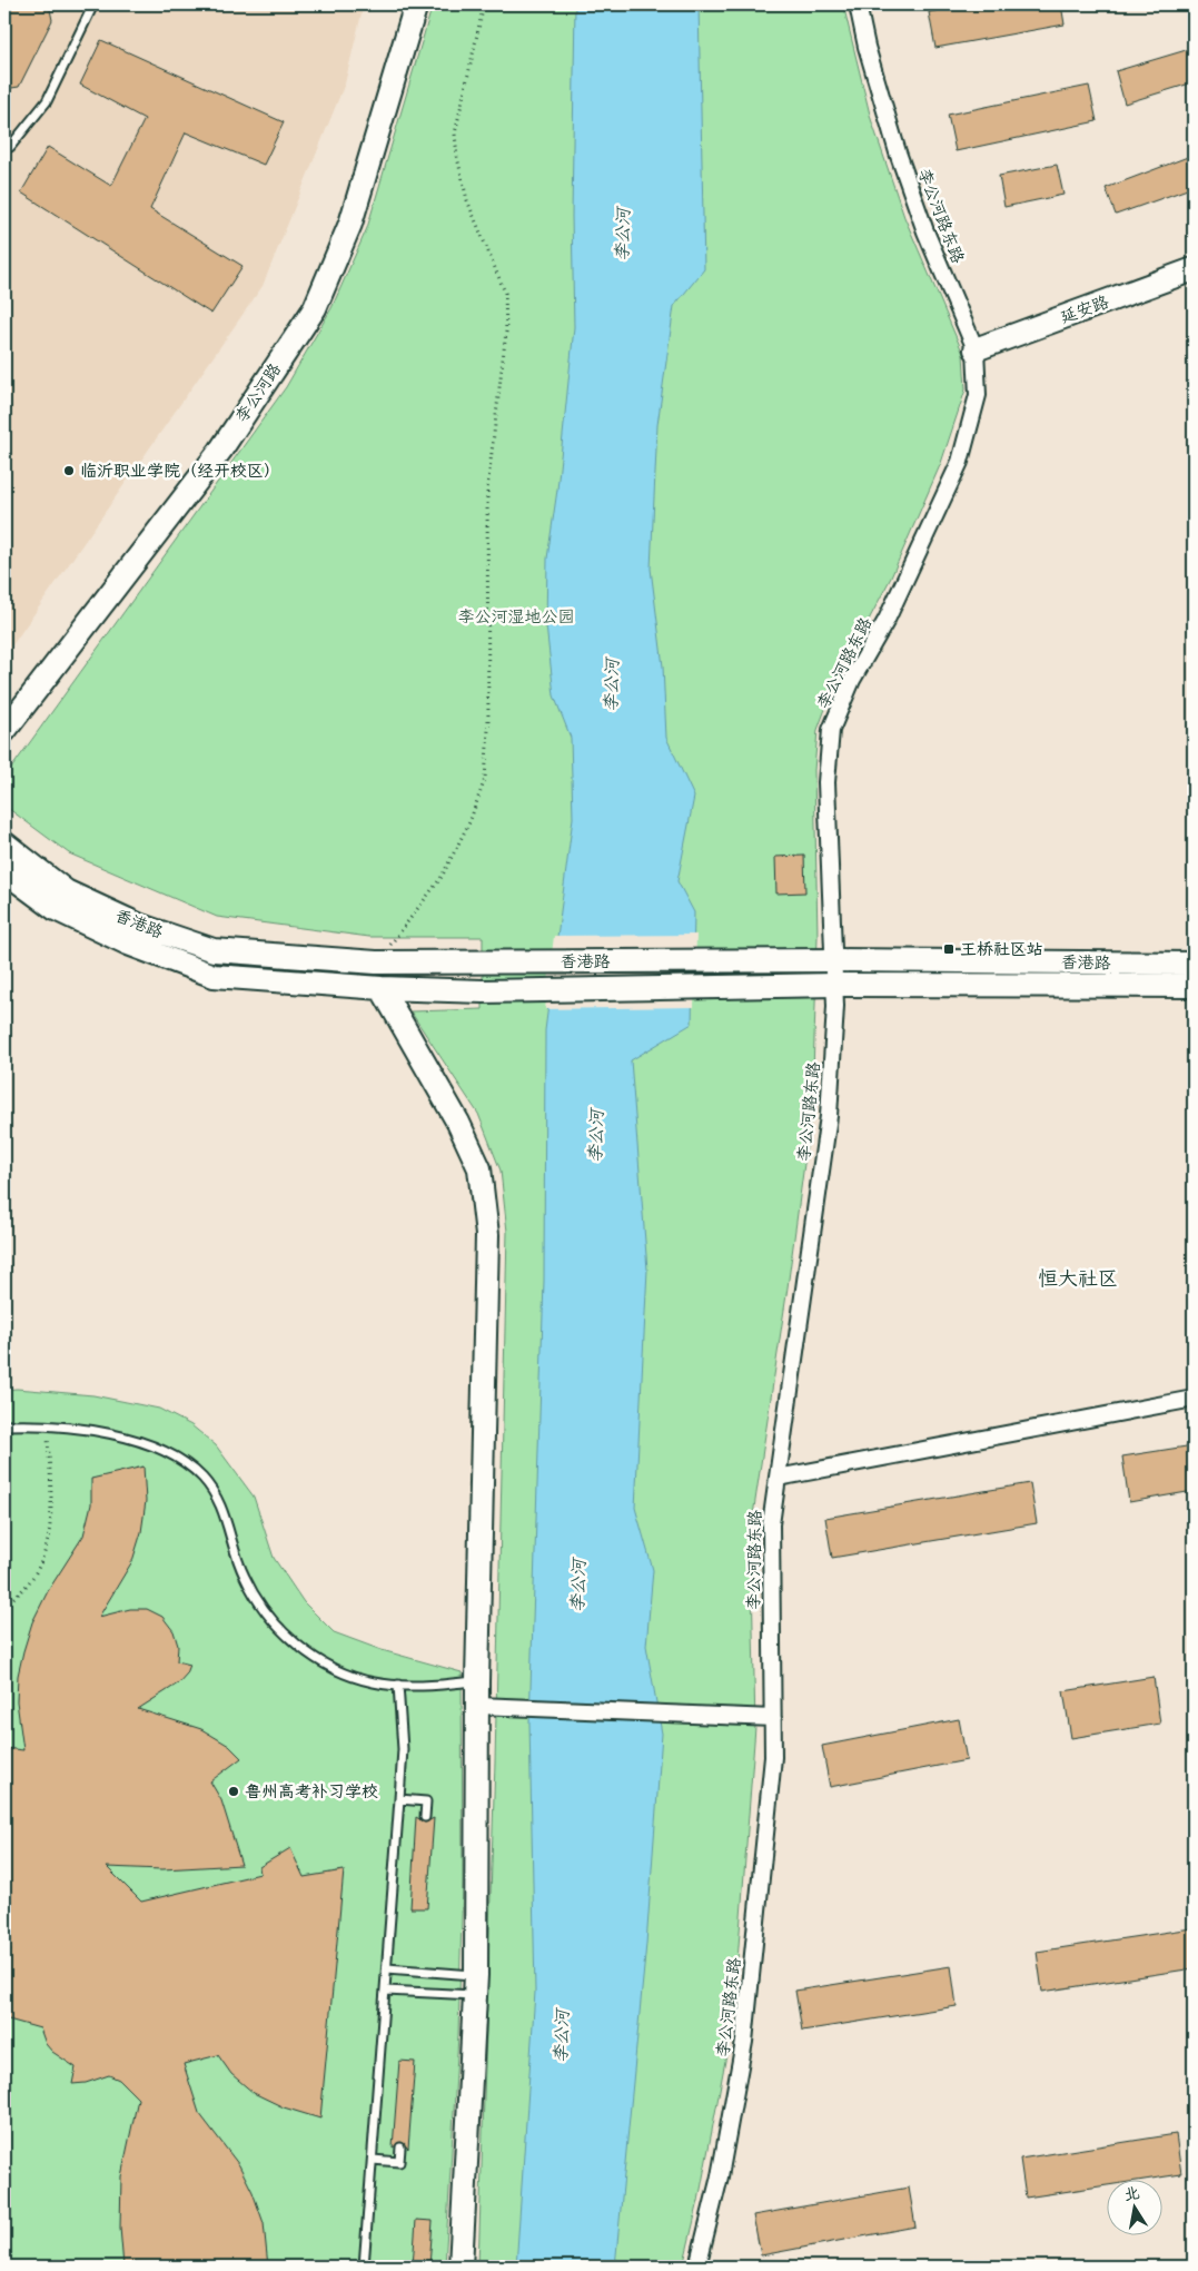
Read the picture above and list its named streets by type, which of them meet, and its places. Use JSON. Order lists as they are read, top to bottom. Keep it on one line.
{"streets":{"main road":["延安路","李公河路","香港路"],"street":["李公河路东路"]},"crossings":[["李公河路东路","延安路"],["李公河路东路","香港路"]],"districts":["恒大社区"],"water":["李公河"],"parks":["李公河湿地公园"],"places":{"other":["临沂职业学院（经开校区）","鲁州高考补习学校"],"transit":["王桥社区站"]},"north":"top"}
